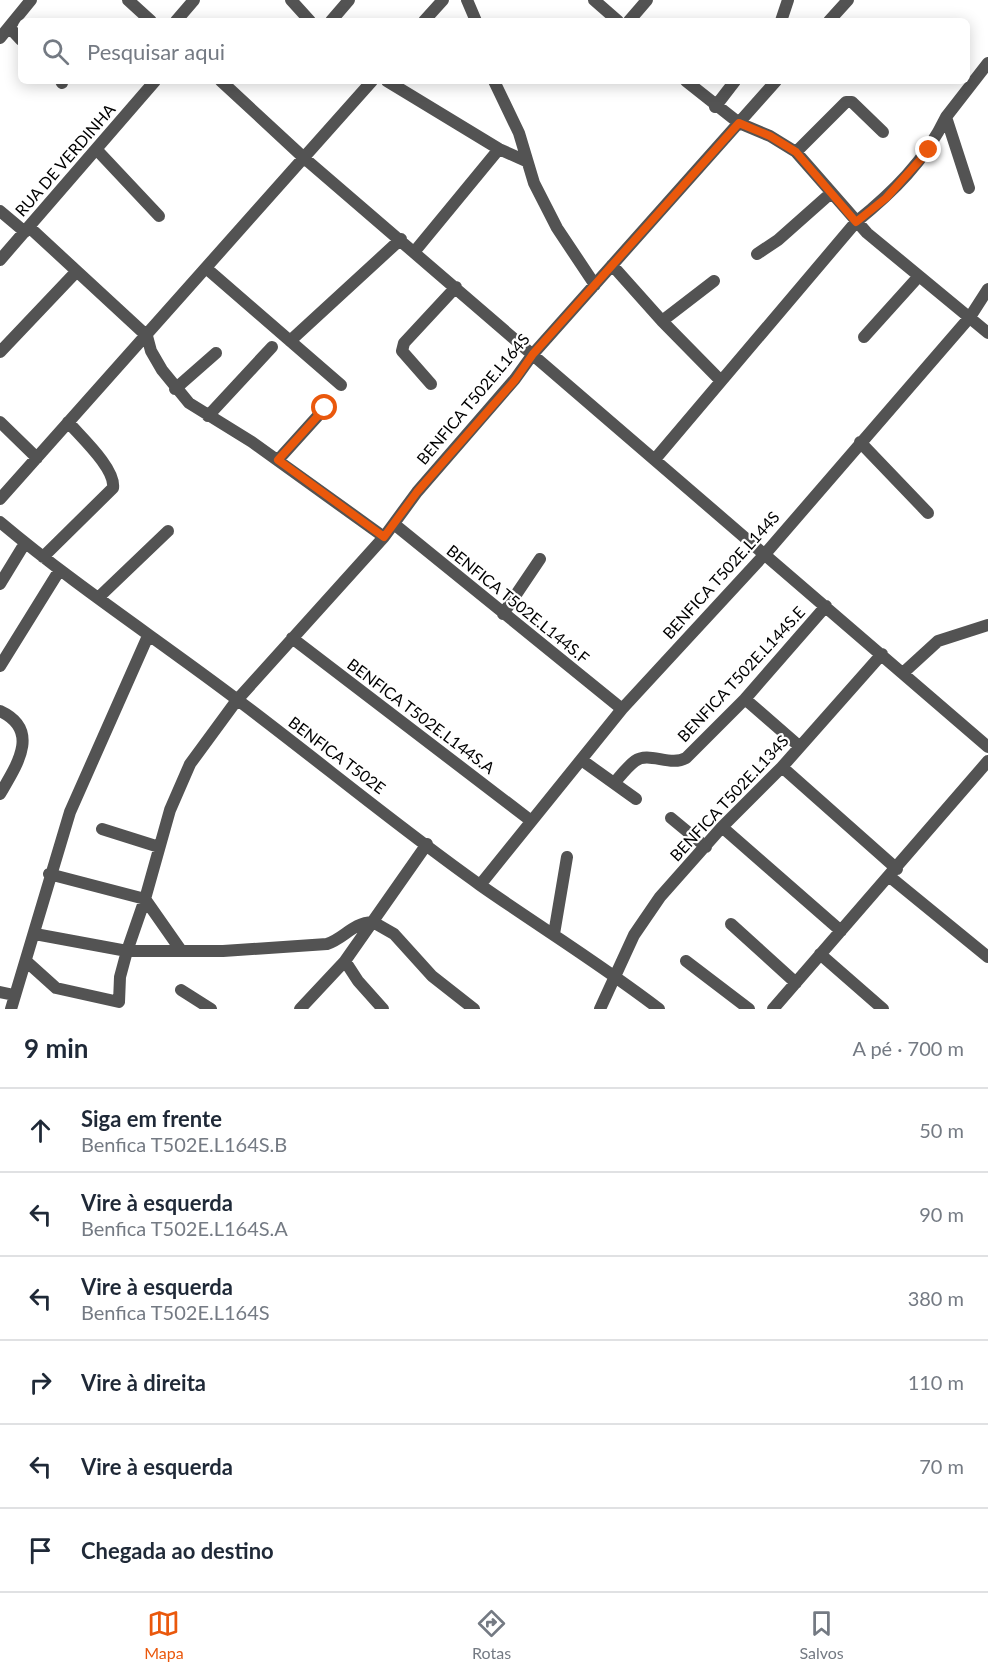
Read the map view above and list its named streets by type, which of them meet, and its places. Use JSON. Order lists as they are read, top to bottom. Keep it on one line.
{"streets":{"street":["RUA DE VERDINHA","BENFICA T502E.L164S","BENFICA T502E.L144S","BENFICA T502E.L144S.F","BENFICA T502E.L144S.E","BENFICA T502E.L144S.A","BENFICA T502E","BENFICA T502E.L134S"]},"crossings":[["BENFICA T502E.L164S","BENFICA T502E.L144S.F"],["BENFICA T502E.L164S","BENFICA T502E.L144S.A"],["BENFICA T502E.L164S","BENFICA T502E"],["BENFICA T502E.L144S","BENFICA T502E.L144S.F"],["BENFICA T502E.L144S","BENFICA T502E.L144S.A"],["BENFICA T502E.L144S","BENFICA T502E"],["BENFICA T502E","BENFICA T502E.L134S"]],"page":{"search":"Pesquisar aqui","heading":["9 min","A pé · 700 m"],"list":[["Siga em frente","Benfica T502E.L164S.B","50 m"],["Vire à esquerda","Benfica T502E.L164S.A","90 m"],["Vire à esquerda","Benfica T502E.L164S","380 m"],["Vire à direita","110 m"],["Vire à esquerda","70 m"],"Chegada ao destino"],"nav":["Mapa","Rotas","Salvos"]}}
